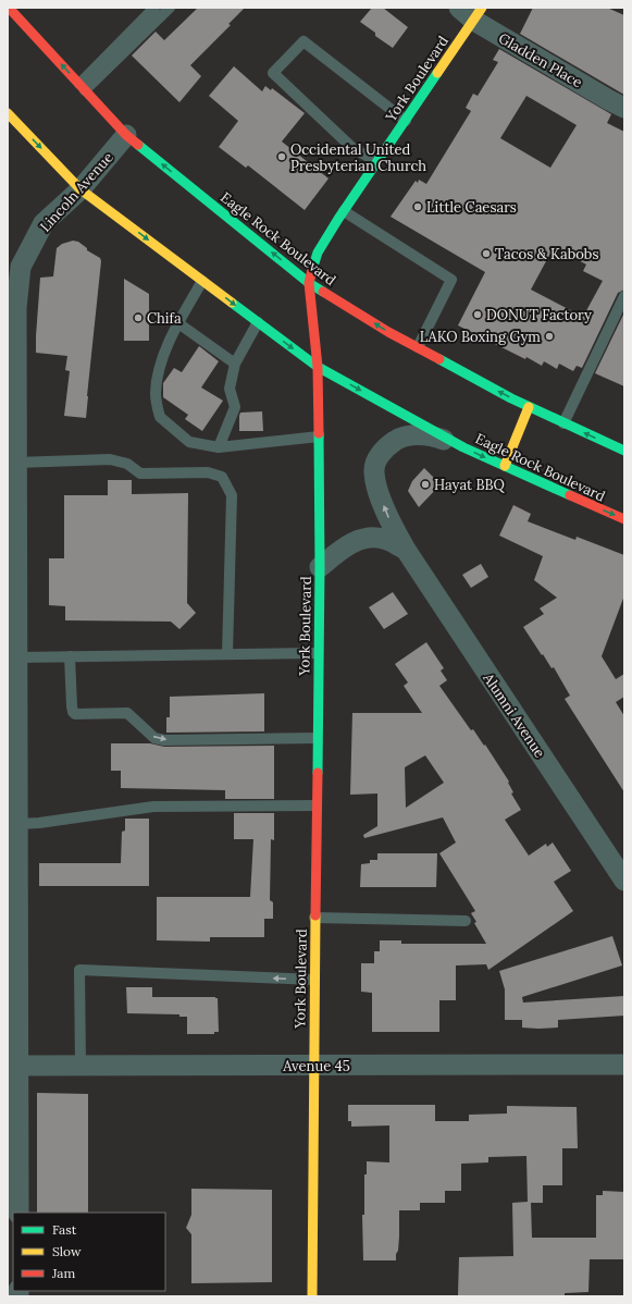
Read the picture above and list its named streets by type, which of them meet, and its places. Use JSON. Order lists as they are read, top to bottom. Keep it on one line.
{"streets":{"main road":["York Boulevard","Eagle Rock Boulevard"],"street":["Gladden Place","Lincoln Avenue","Alumni Avenue","Avenue 45"]},"crossings":[["Gladden Place","York Boulevard"],["York Boulevard","Eagle Rock Boulevard"],["York Boulevard","Alumni Avenue"],["York Boulevard","Avenue 45"],["Lincoln Avenue","Eagle Rock Boulevard"],["Lincoln Avenue","Avenue 45"],["Eagle Rock Boulevard","Alumni Avenue"]],"places":["Occidental United Presbyterian Church","Little Caesars","Tacos & Kabobs","DONUT Factory","Chifa","LAKO Boxing Gym","Hayat BBQ"],"legend":["Fast","Slow","Jam"]}
